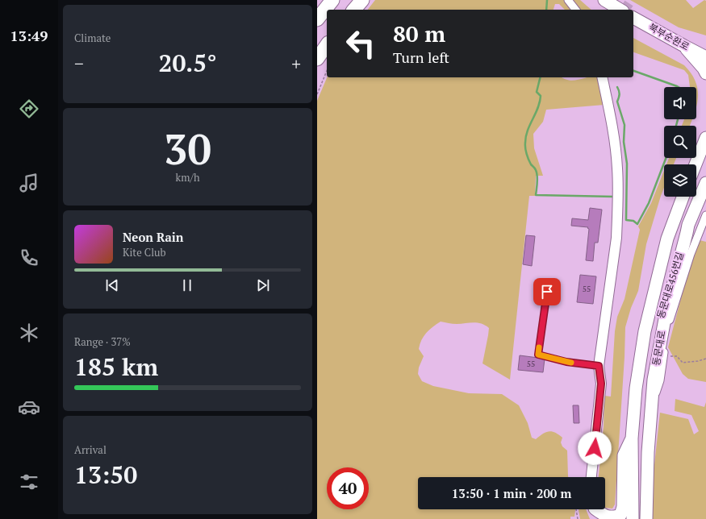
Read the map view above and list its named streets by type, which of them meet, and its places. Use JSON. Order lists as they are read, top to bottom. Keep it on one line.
{"streets":{"main road":["북부순환로","동문대로"],"street":["동문대로456번길"]},"crossings":[["동문대로456번길","동문대로"]],"house_numbers":["55","55"],"page":{"tabs":"13:49","tile":["Climate",["30","km/h"],["Range · 37%","185 km"],["Arrival","13:50"]],"turn":["80 m","Turn left"],"heat":["−","20.5°","+"],"song":["Neon Rain","Kite Club"],"limit":"40","trip":"13:50 · 1 min · 200 m"}}
